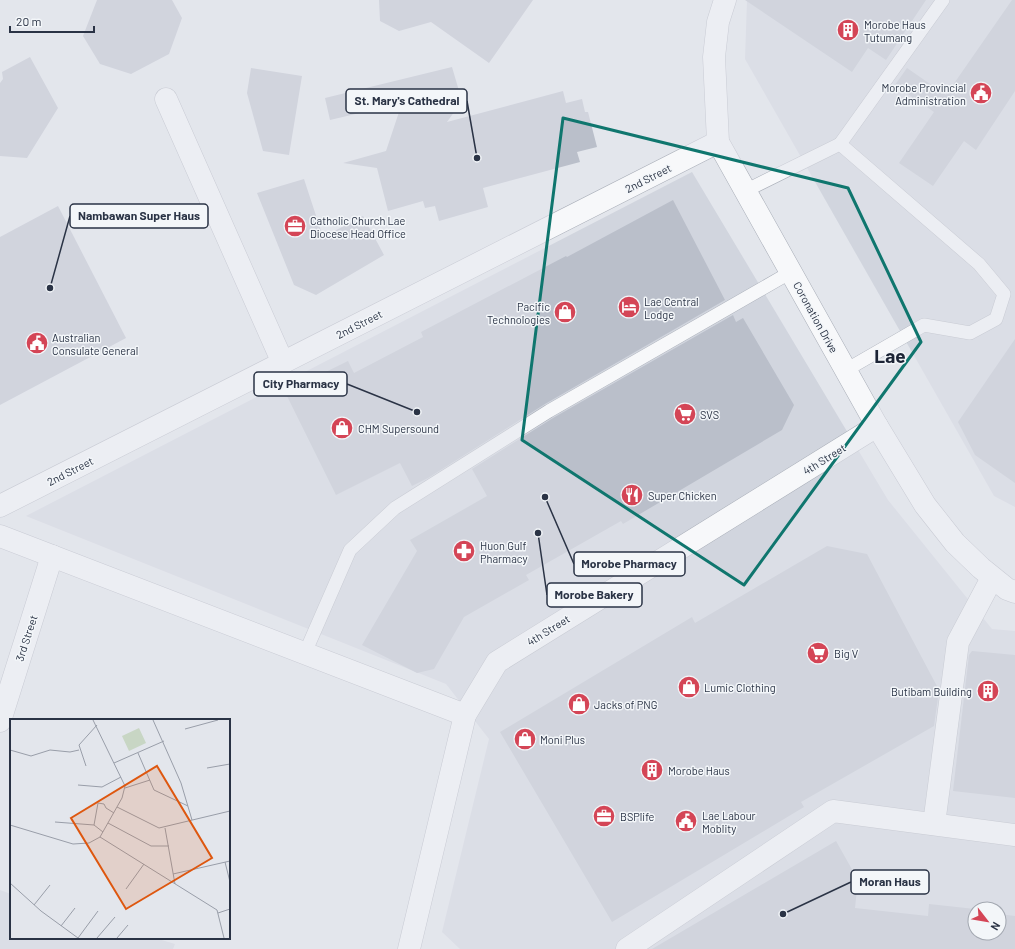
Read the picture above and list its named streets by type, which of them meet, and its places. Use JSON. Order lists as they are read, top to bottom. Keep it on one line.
{"streets":{"street":["2nd Street","Coronation Drive","4th Street","3rd Street"]},"crossings":[["2nd Street","Coronation Drive"],["Coronation Drive","4th Street"]],"districts":["Lae"],"places":{"building":["Morobe Haus Tutumang","Butibam Building","Morobe Haus"],"public building":["Morobe Provincial Administration","Australian Consulate General","Lae Labour Moblity"],"other":["St. Mary's Cathedral","Nambawan Super Haus","City Pharmacy","Morobe Pharmacy","Morobe Bakery","Moran Haus"],"office":["Catholic Church Lae Diocese Head Office","BSPlife"],"hotel":["Lae Central Lodge"],"shop":["Pacific Technologies","CHM Supersound","Lumic Clothing","Jacks of PNG","Moni Plus"],"supermarket":["SVS","Big V"],"restaurant":["Super Chicken"],"pharmacy":["Huon Gulf Pharmacy"]},"scale_bar":"20 m","north":"bottom right"}
